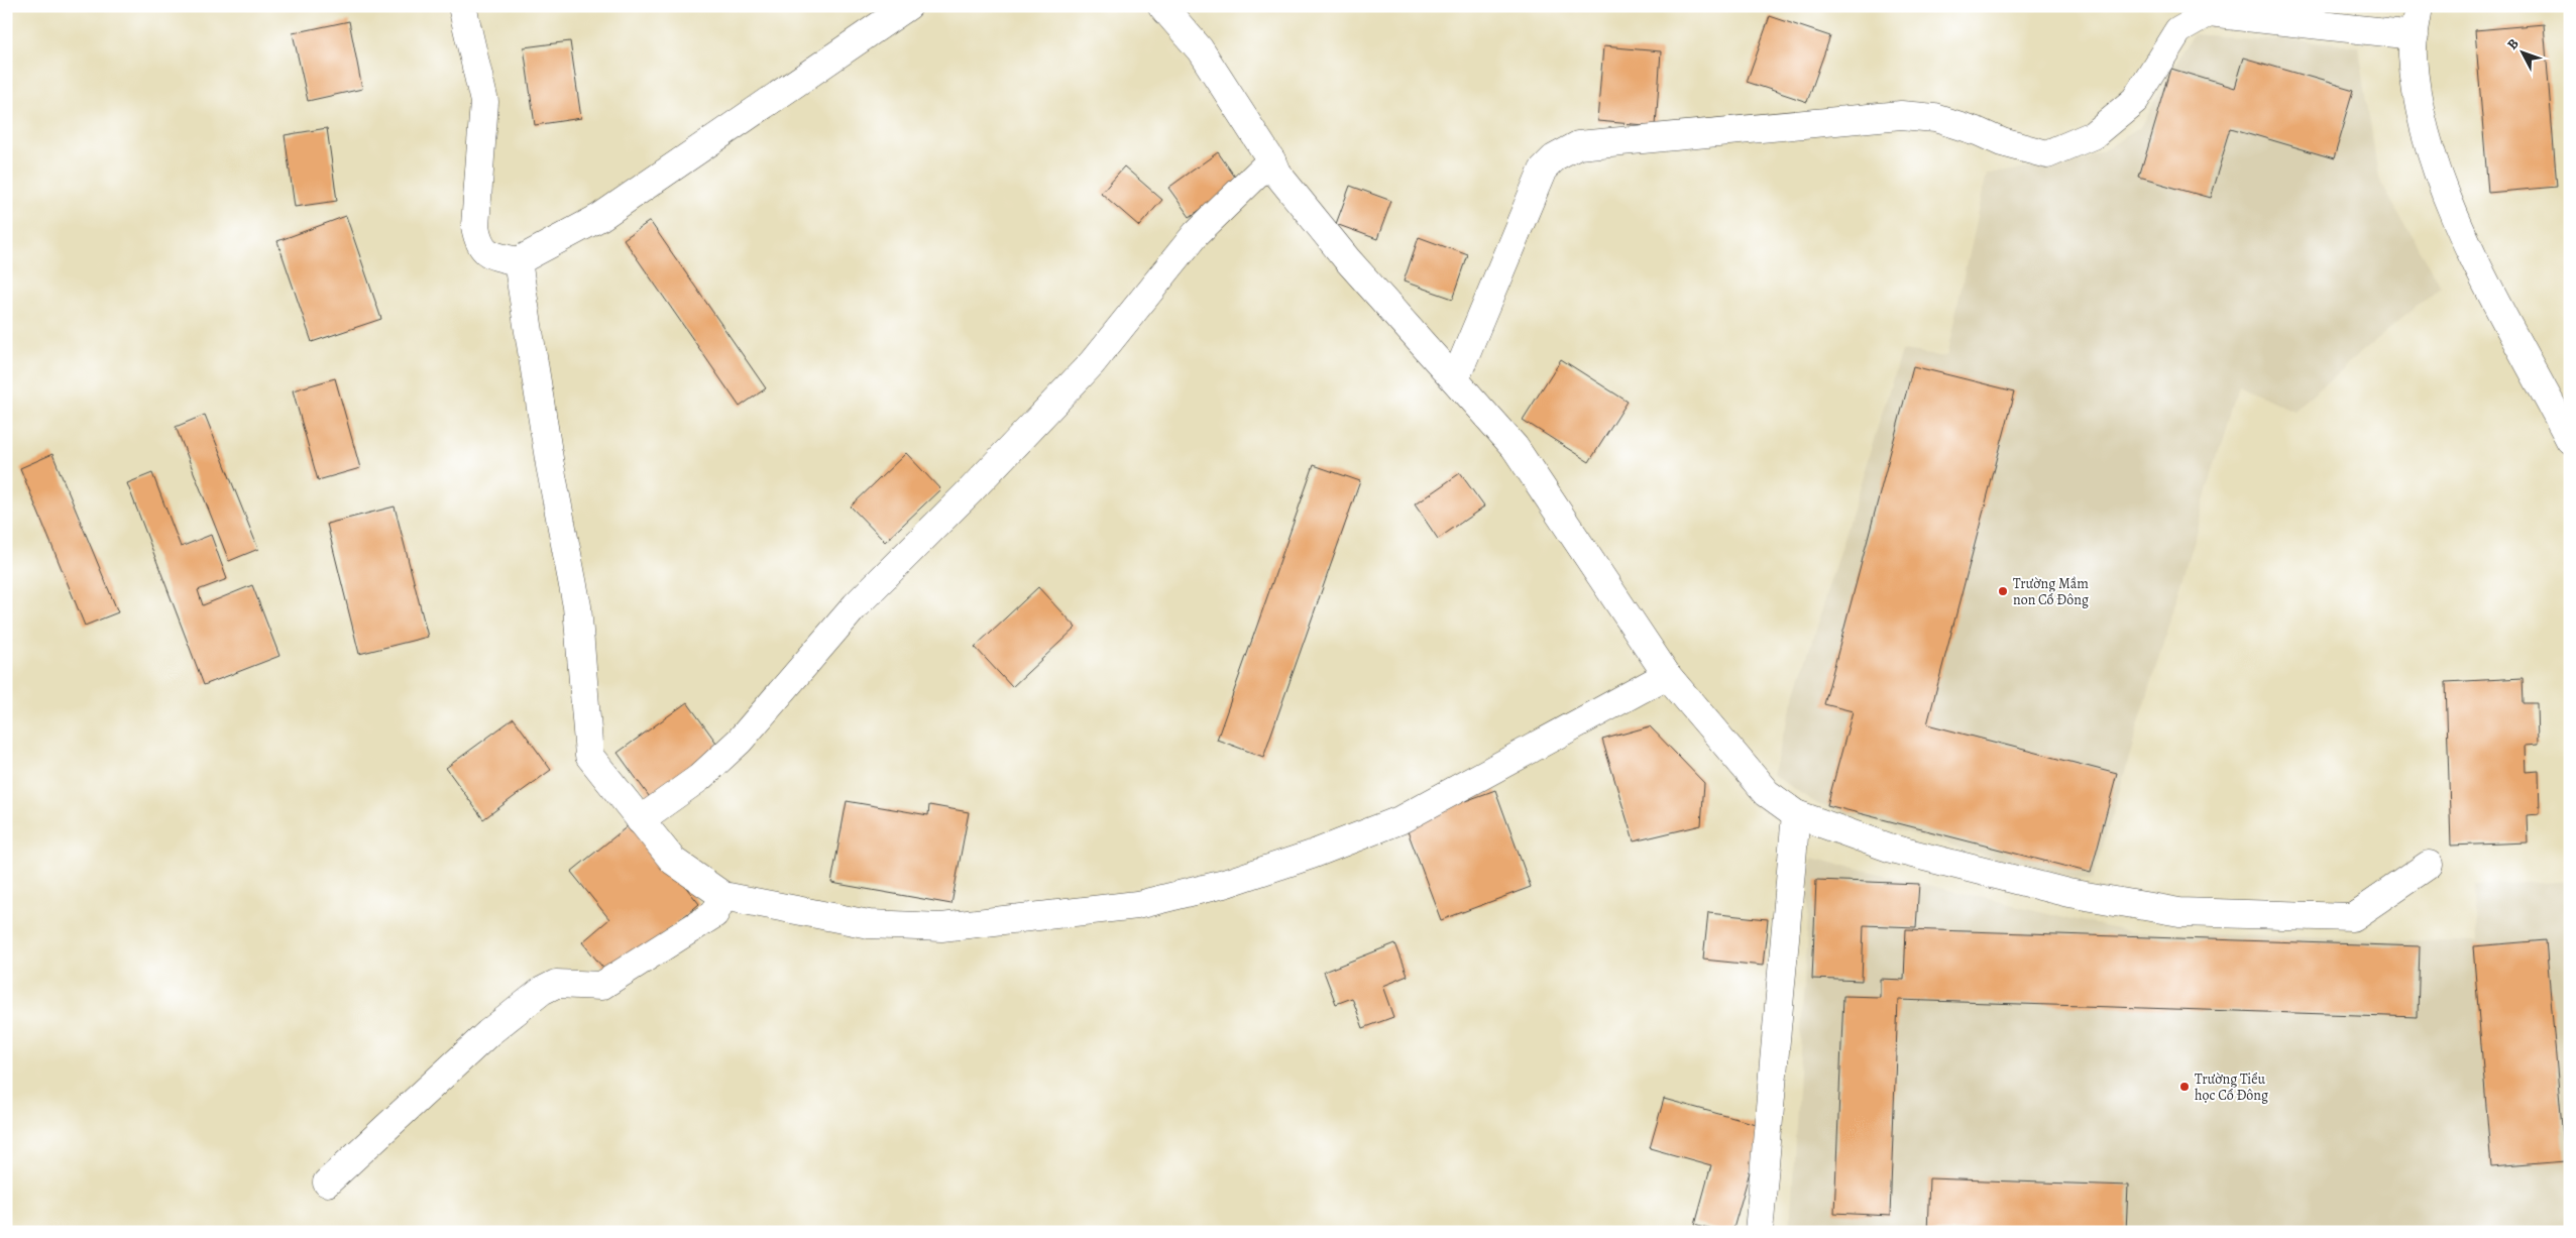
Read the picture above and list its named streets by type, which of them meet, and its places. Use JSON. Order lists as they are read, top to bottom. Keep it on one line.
{"places":["Trường Mầm non Cổ Đông","Trường Tiểu học Cổ Đông"],"north":"top left"}
